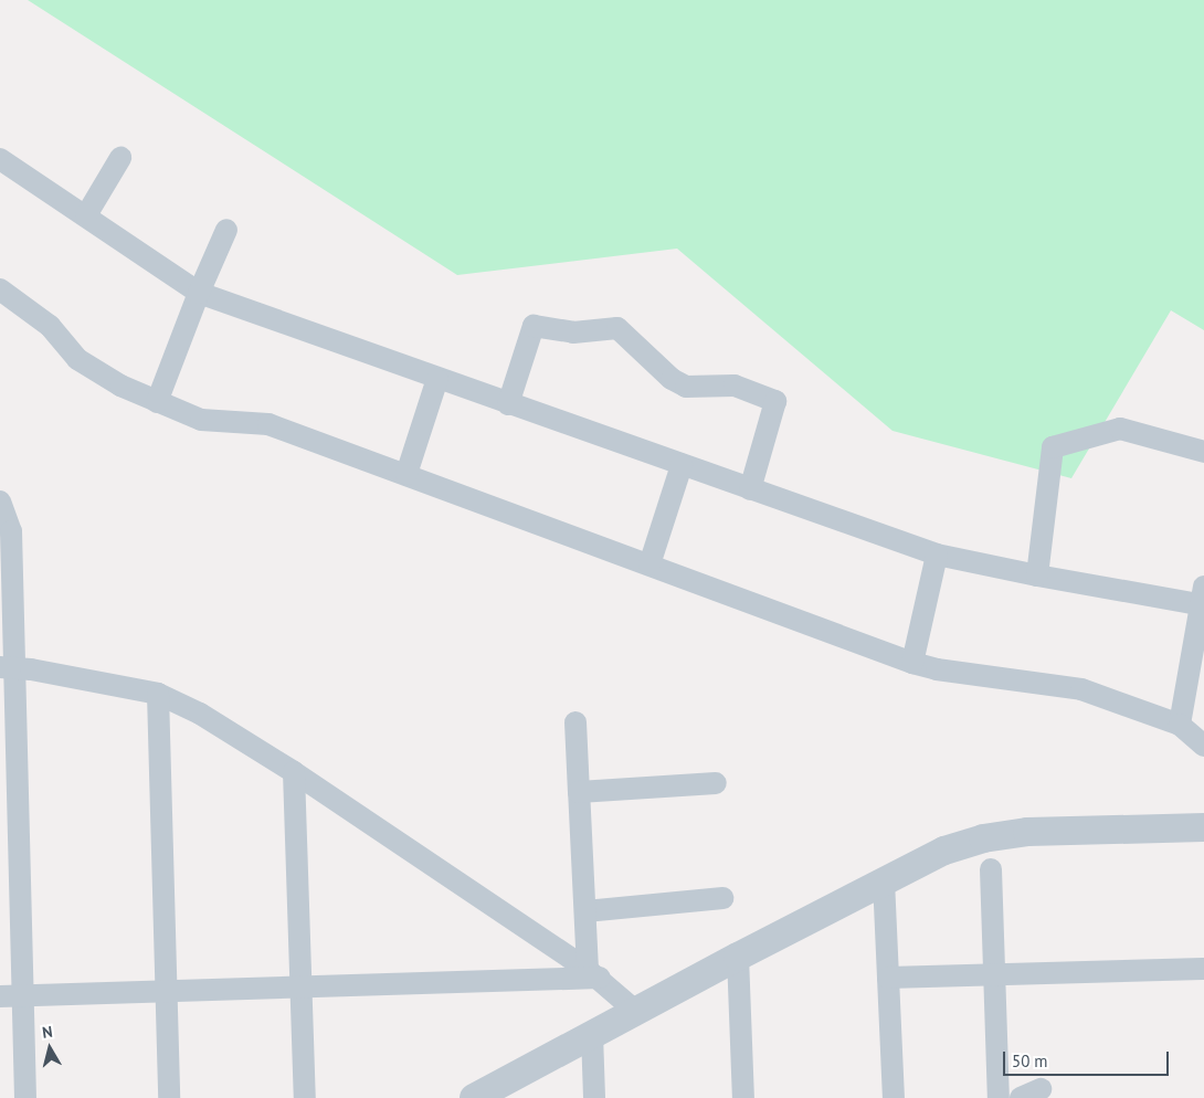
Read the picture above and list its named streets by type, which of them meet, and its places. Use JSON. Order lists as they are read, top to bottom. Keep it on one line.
{"scale_bar":"50 m","north":"top"}
